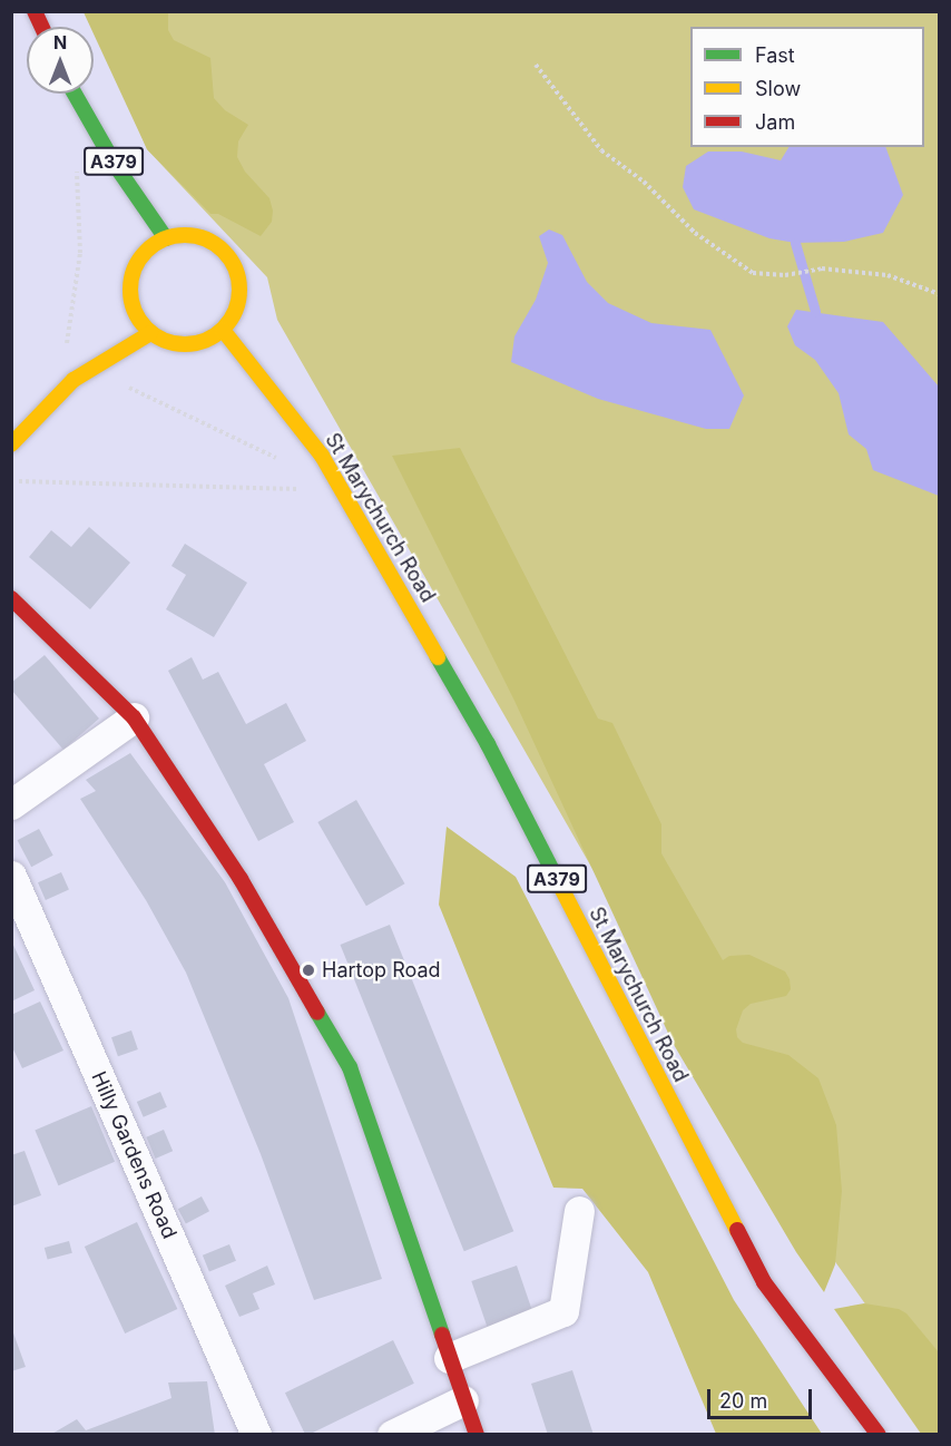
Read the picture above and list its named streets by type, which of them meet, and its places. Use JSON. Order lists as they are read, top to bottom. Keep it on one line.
{"streets":{"main road":["A379","St Marychurch Road"],"street":["Hilly Gardens Road"]},"crossings":[["A379","St Marychurch Road"]],"places":["Hartop Road"],"legend":["Fast","Slow","Jam"],"scale_bar":"20 m","north":"top"}
